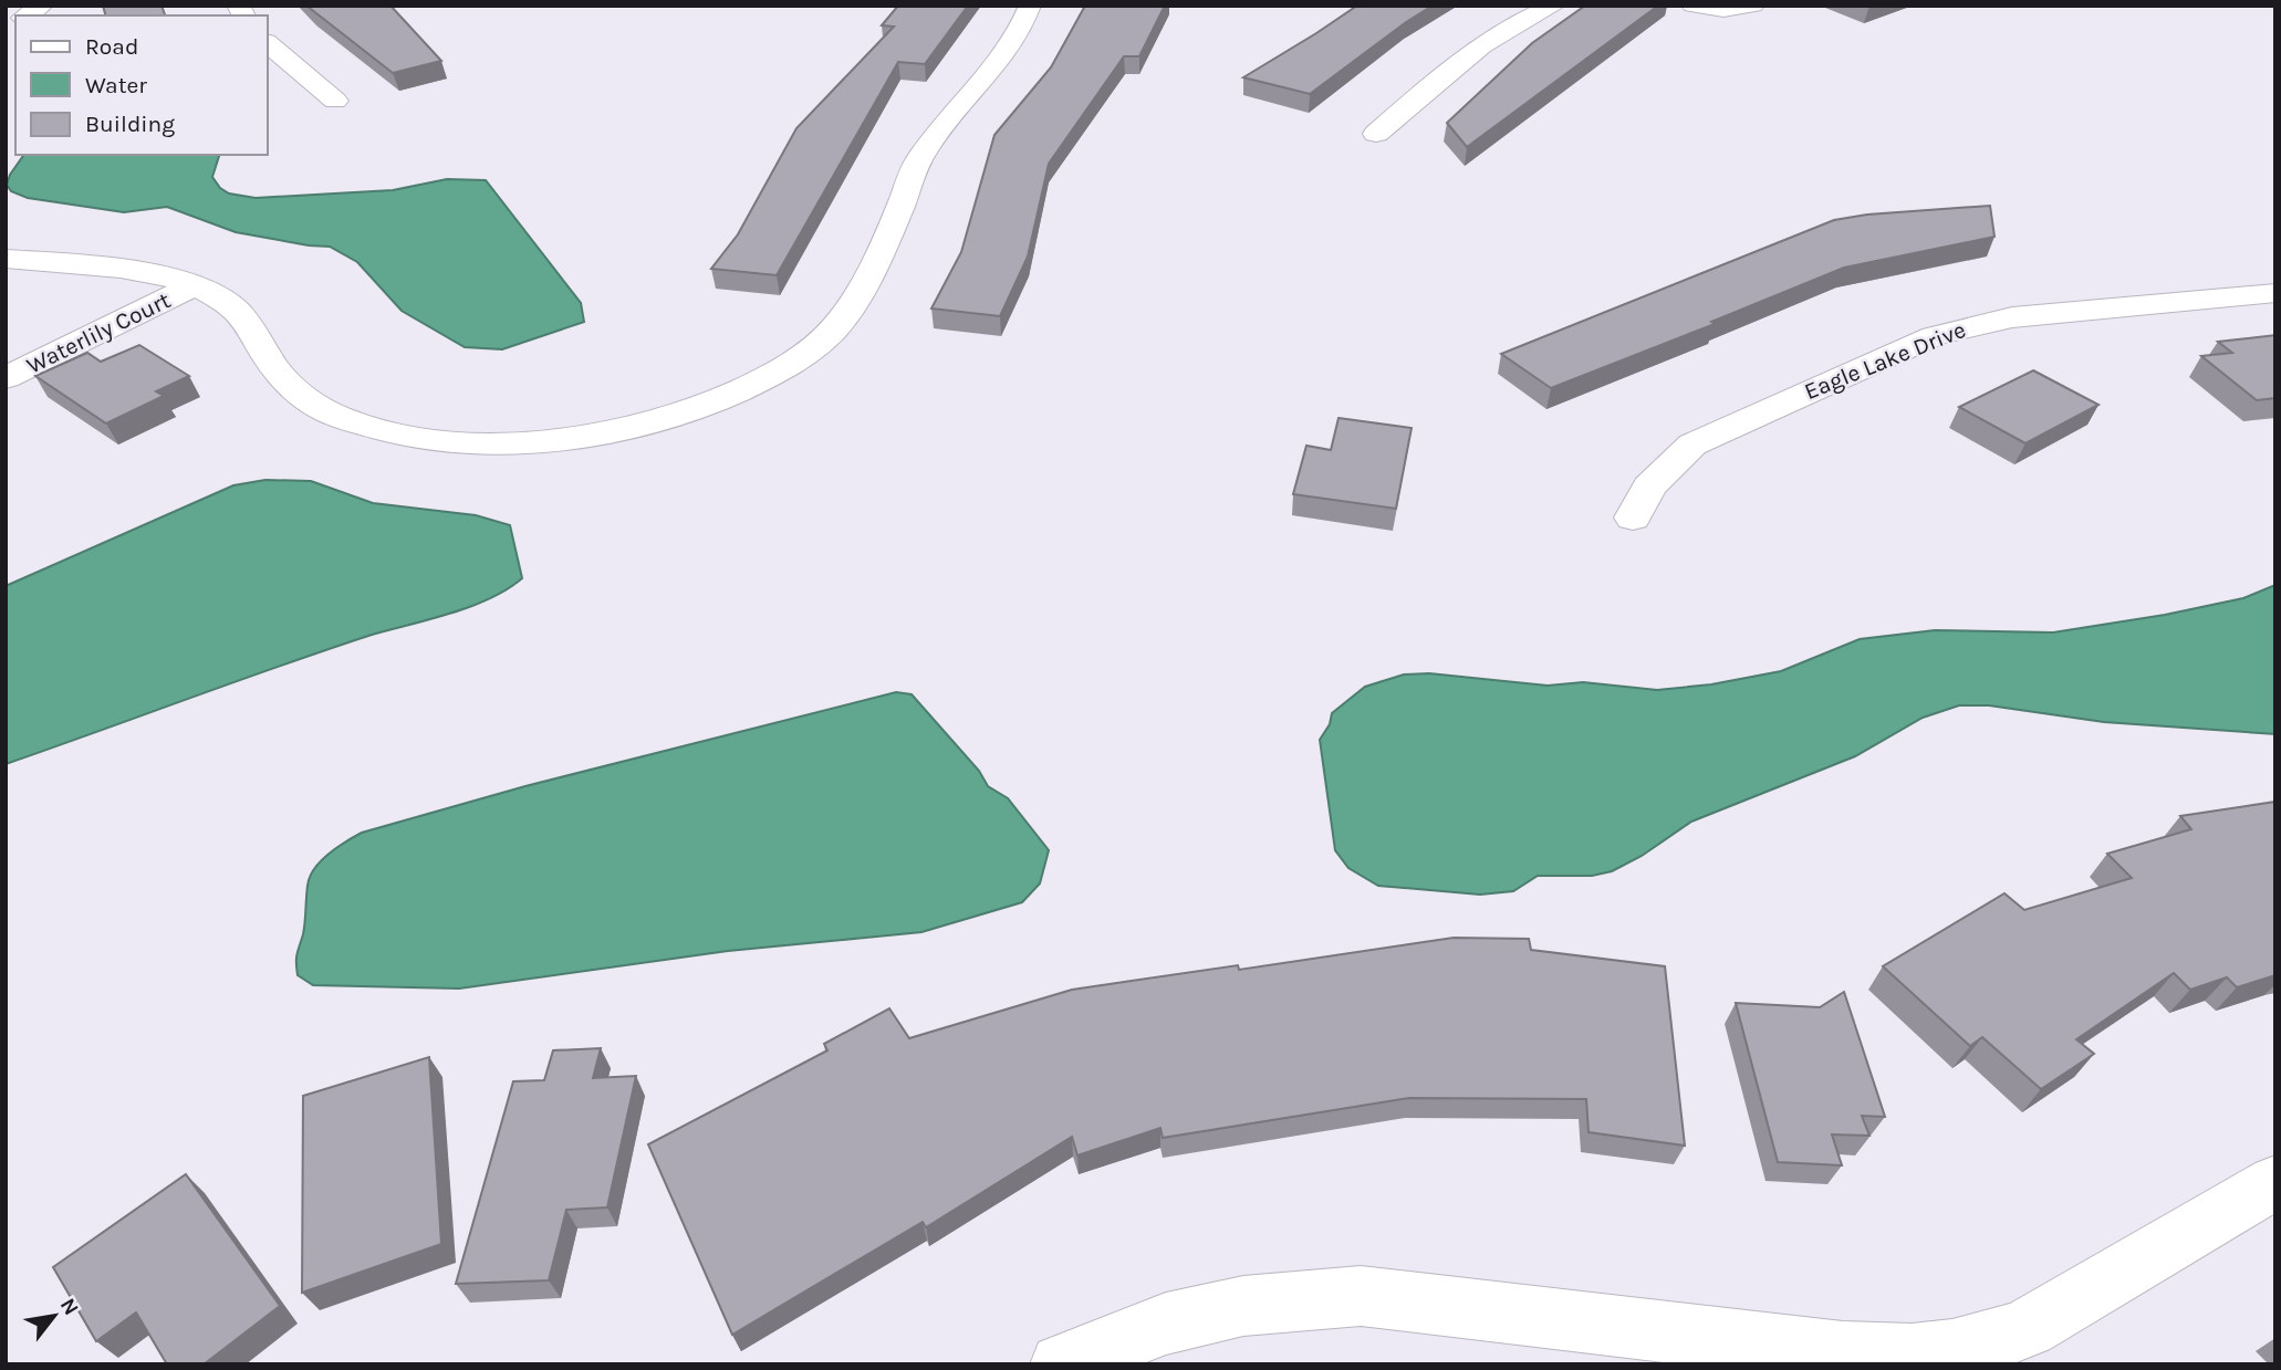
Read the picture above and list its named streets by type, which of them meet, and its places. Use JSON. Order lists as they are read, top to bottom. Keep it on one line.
{"streets":{"street":["Waterlily Court","Eagle Lake Drive"]},"legend":["Road","Water","Building"],"north":"top right"}
